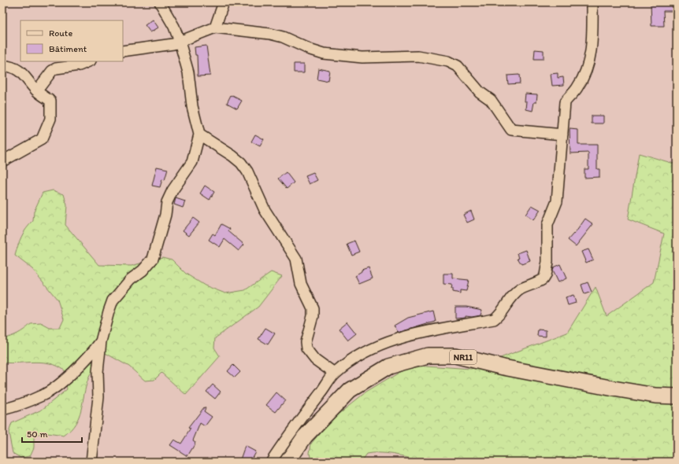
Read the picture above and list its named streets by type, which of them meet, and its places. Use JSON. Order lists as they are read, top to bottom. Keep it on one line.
{"streets":{"highway":["NR11"]},"legend":["Route","Bâtiment"],"scale_bar":"50 m"}
